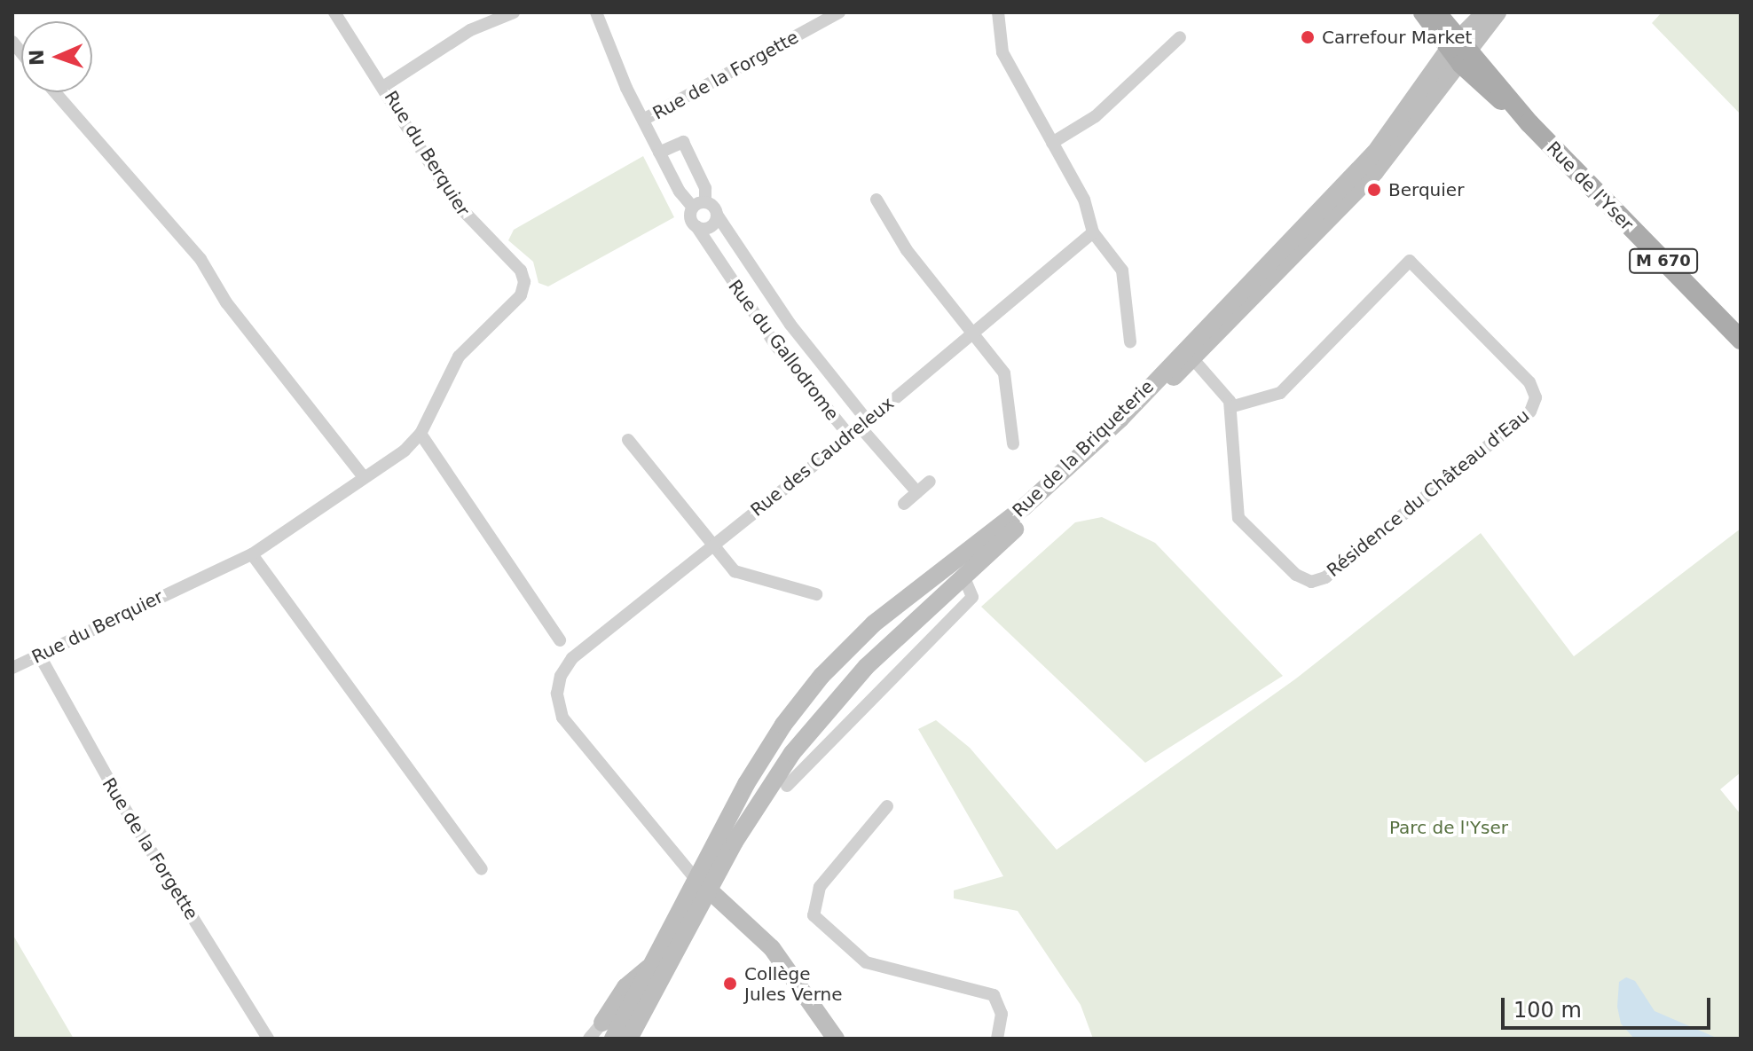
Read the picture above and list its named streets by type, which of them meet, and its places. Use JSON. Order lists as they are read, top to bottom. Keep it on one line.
{"streets":{"main road":["Rue de l'Yser","M 670"],"street":["Rue de la Forgette","Rue du Berquier","Rue du Gallodrome","Rue de la Briqueterie","Rue des Caudreleux","Résidence du Château d'Eau"]},"crossings":[["Rue de la Forgette","Rue du Berquier"],["Rue de la Forgette","Rue du Gallodrome"],["Rue de l'Yser","Rue de la Briqueterie"],["Rue du Gallodrome","Rue des Caudreleux"],["Rue de la Briqueterie","Rue des Caudreleux"],["Rue de la Briqueterie","Résidence du Château d'Eau"]],"parks":["Parc de l'Yser"],"places":["Carrefour Market","Berquier","Collège Jules Verne"],"scale_bar":"100 m","north":"left"}
